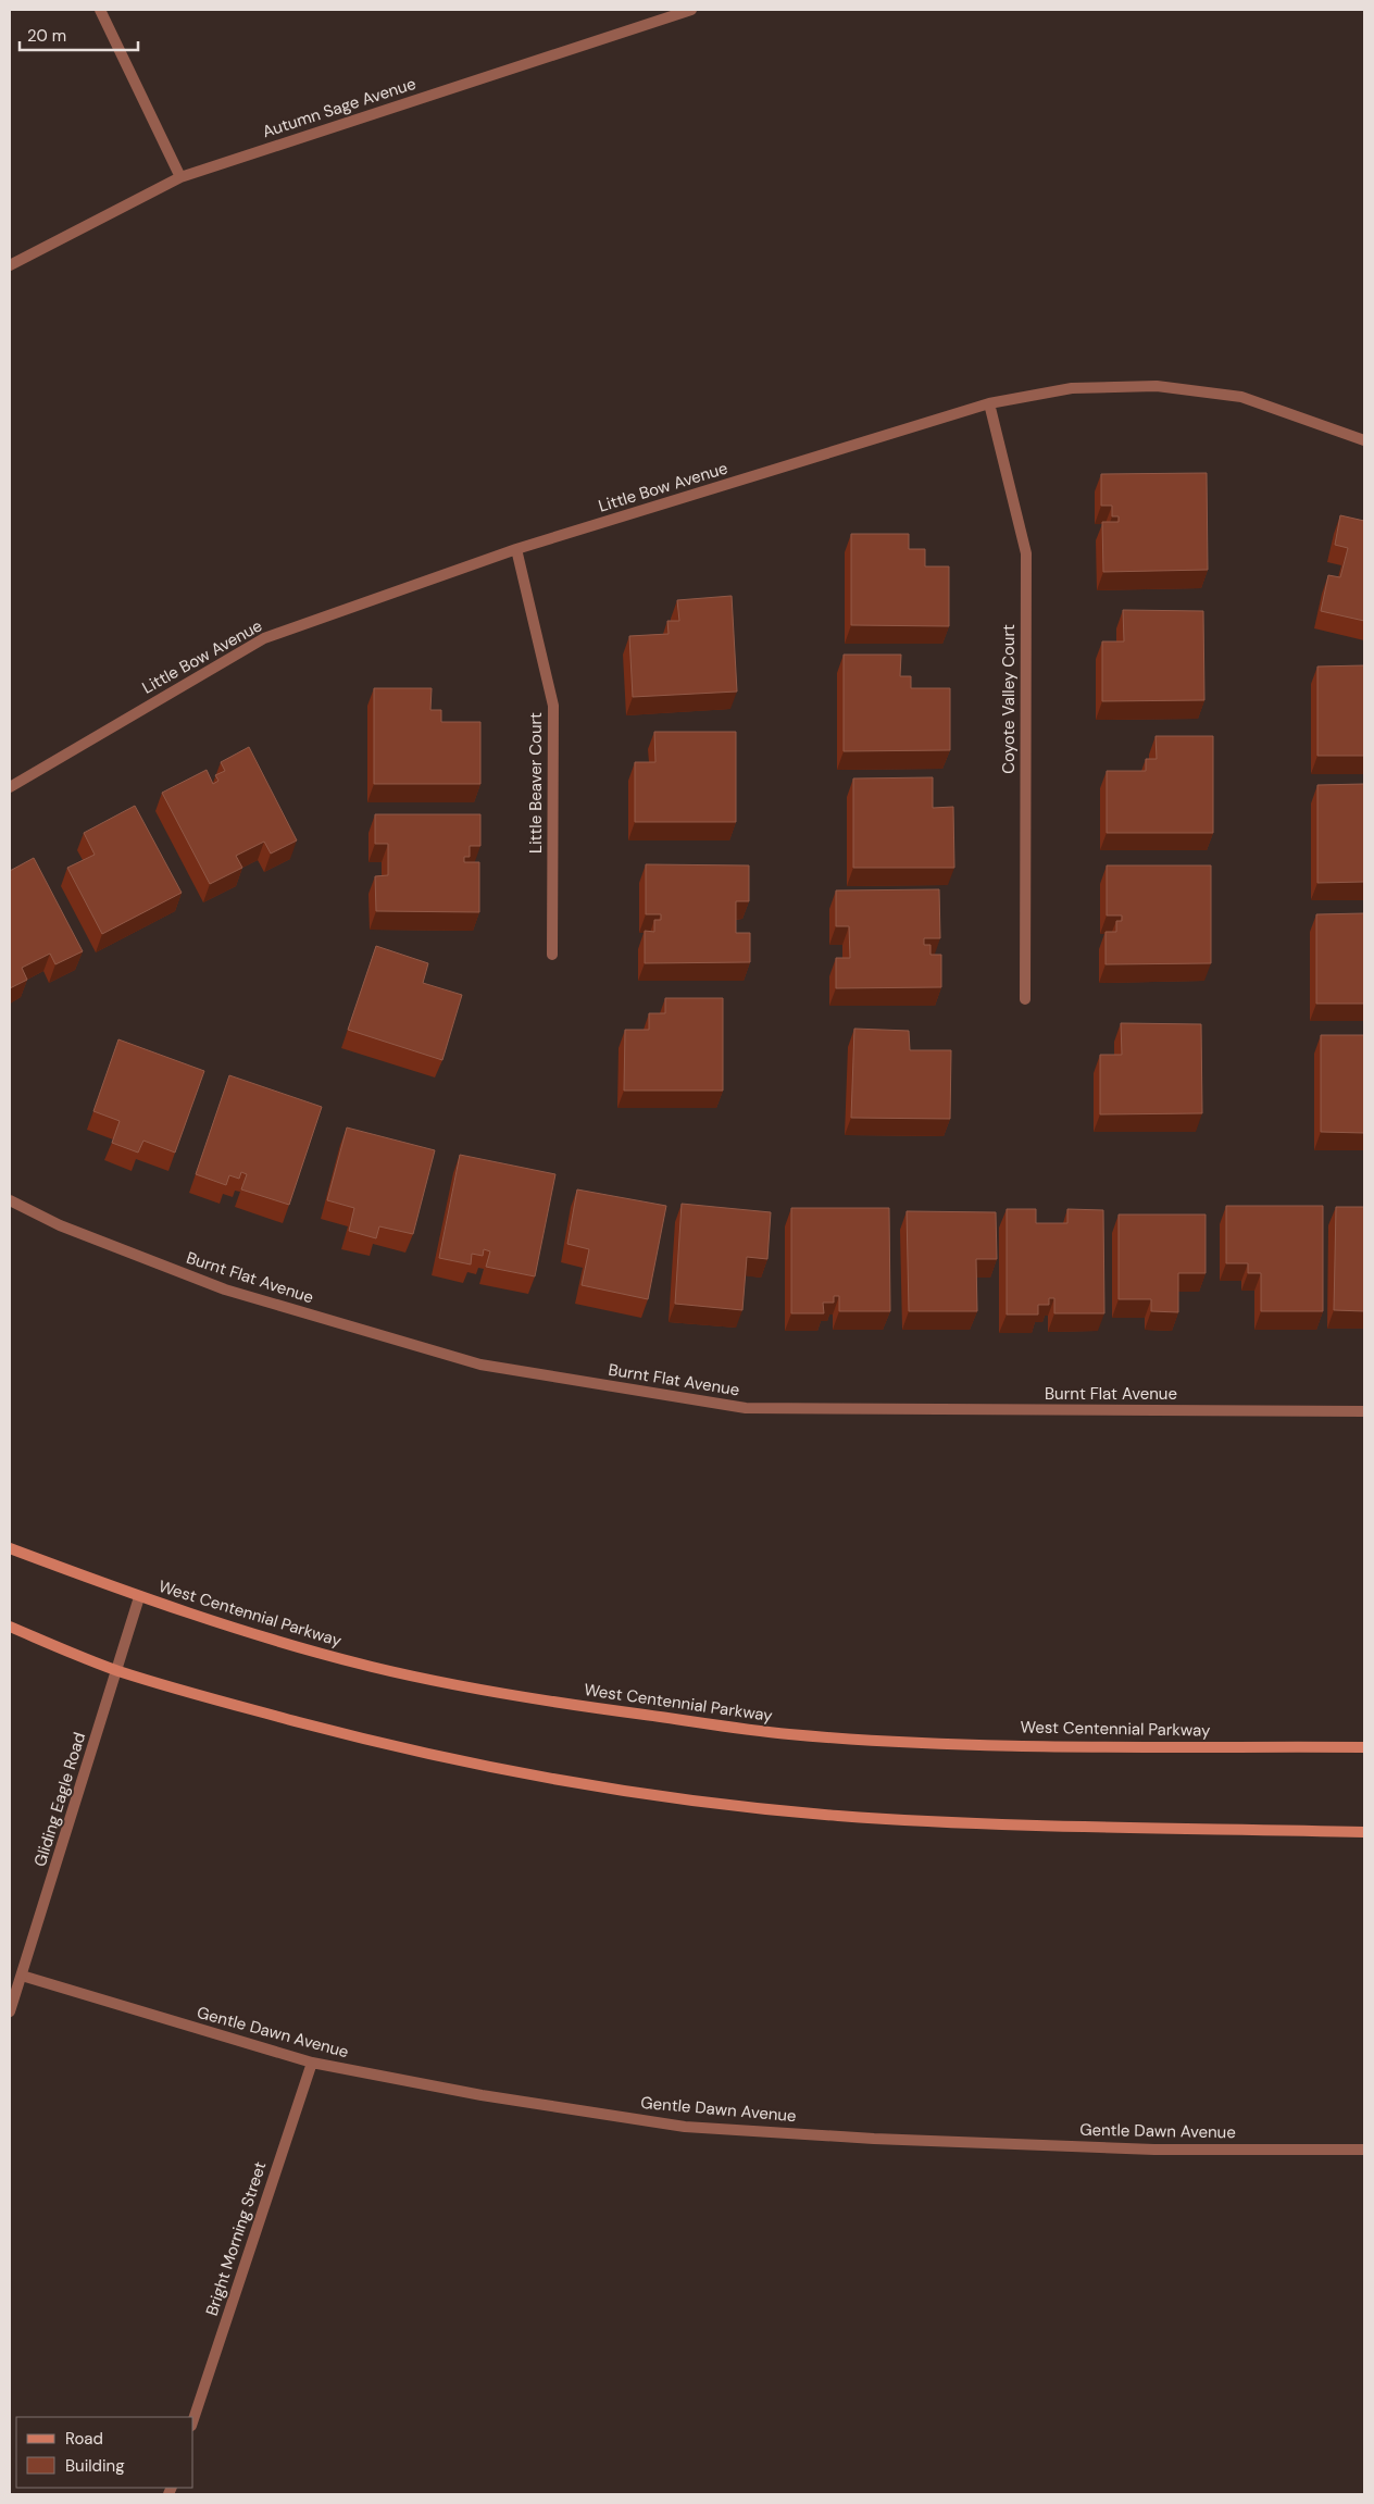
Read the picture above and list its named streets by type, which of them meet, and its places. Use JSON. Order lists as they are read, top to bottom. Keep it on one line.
{"streets":{"main road":["West Centennial Parkway"],"street":["Autumn Sage Avenue","Little Bow Avenue","Coyote Valley Court","Little Beaver Court","Burnt Flat Avenue","Gliding Eagle Road","Gentle Dawn Avenue","Bright Morning Street"]},"crossings":[["Little Bow Avenue","Coyote Valley Court"],["Little Bow Avenue","Little Beaver Court"],["West Centennial Parkway","Gliding Eagle Road"],["Gliding Eagle Road","Gentle Dawn Avenue"],["Gentle Dawn Avenue","Bright Morning Street"]],"legend":["Road","Building"],"scale_bar":"20 m"}
